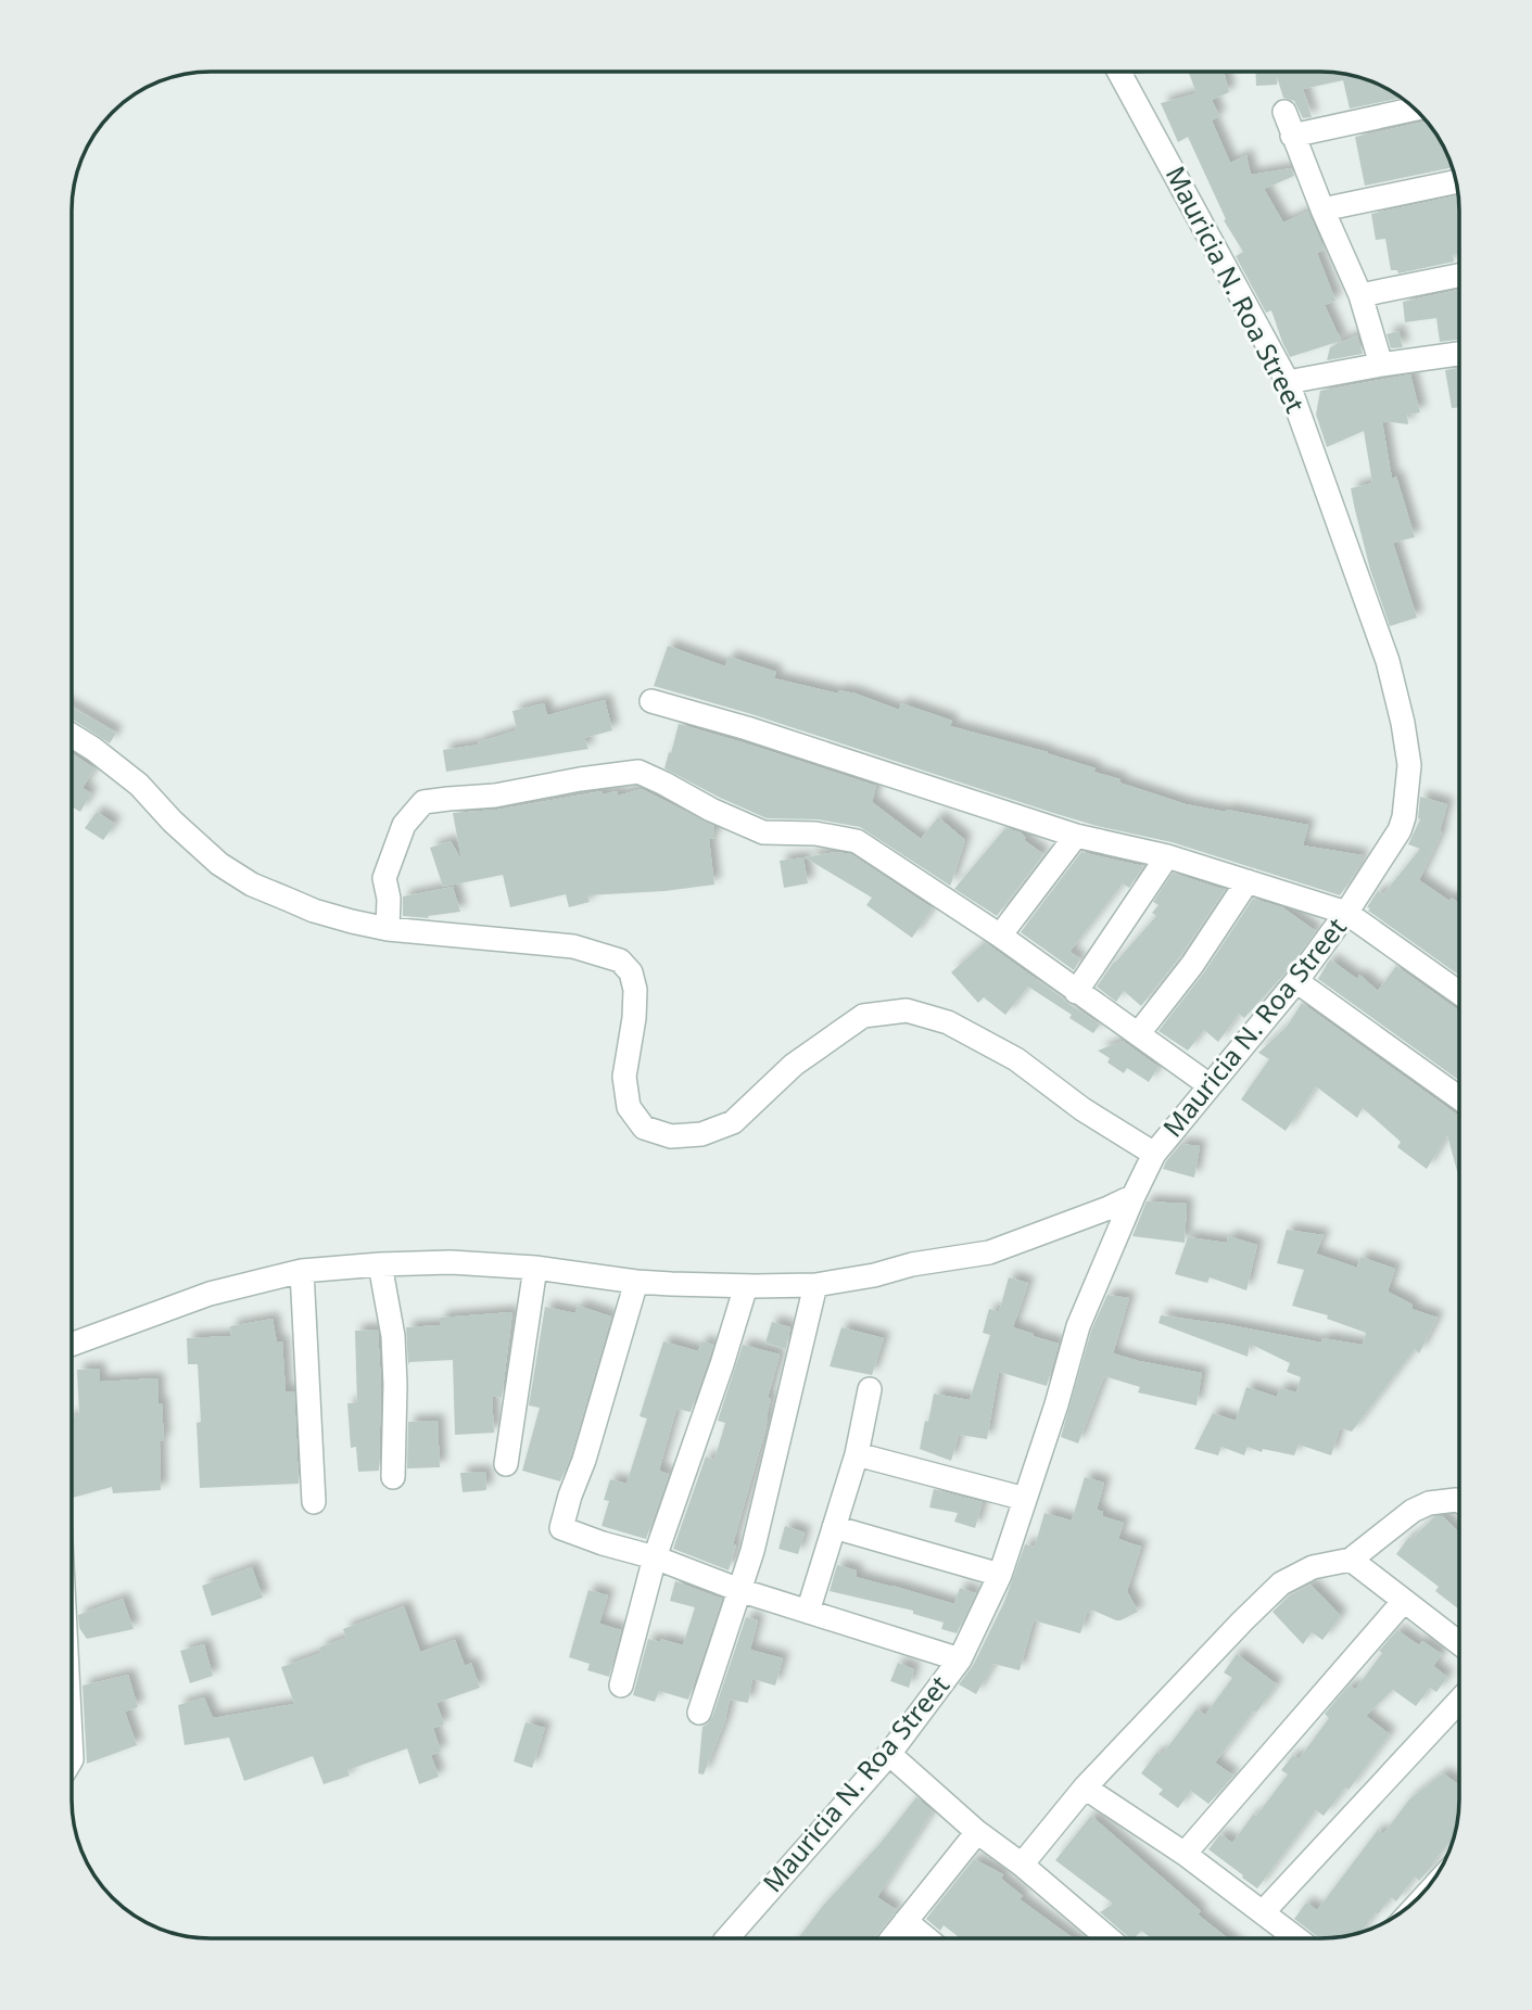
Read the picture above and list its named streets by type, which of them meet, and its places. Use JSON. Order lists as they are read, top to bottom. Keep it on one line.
{"streets":{"street":["Mauricia N. Roa Street"]}}
